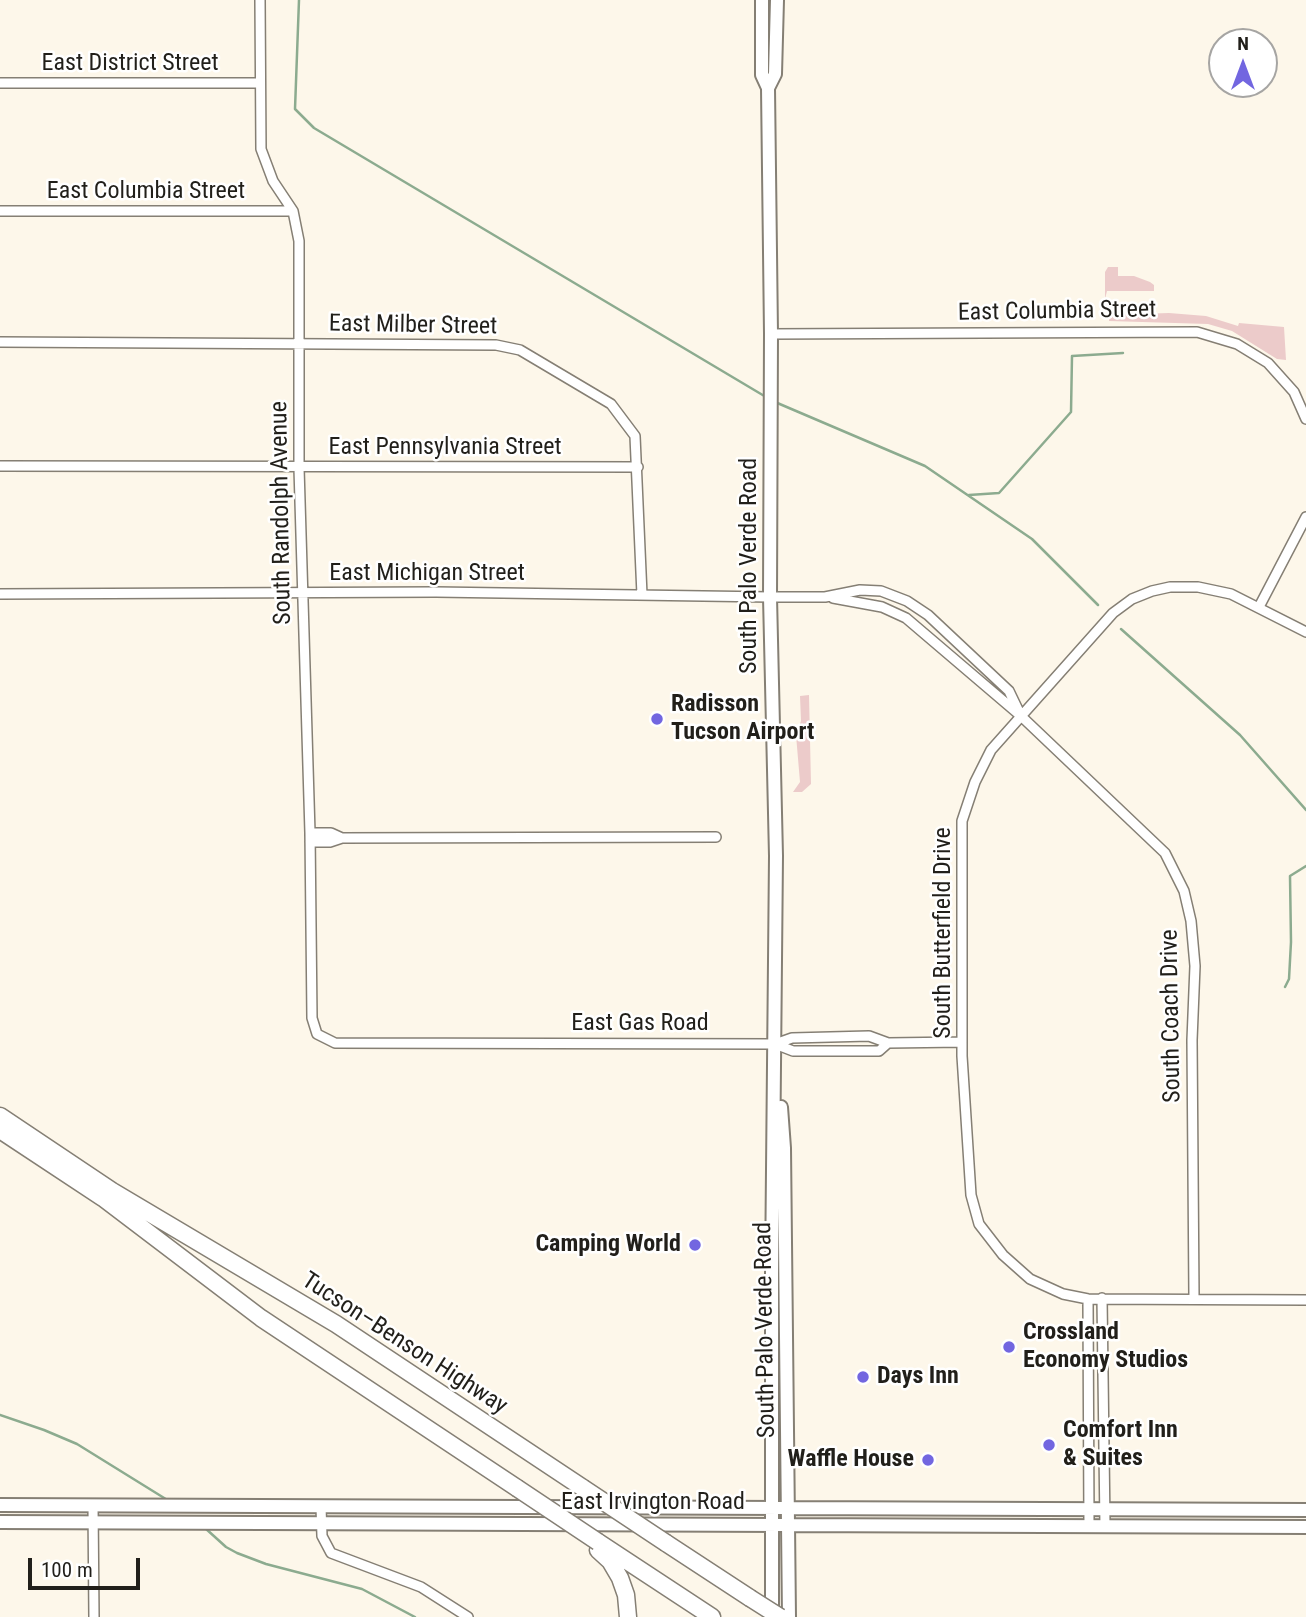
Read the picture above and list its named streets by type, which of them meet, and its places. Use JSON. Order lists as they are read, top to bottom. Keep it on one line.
{"streets":{"highway":["Tucson–Benson Highway"],"main road":["South Palo Verde Road","East Irvington Road"],"street":["East District Street","East Columbia Street","East Milber Street","East Pennsylvania Street","South Randolph Avenue","East Michigan Street","South Butterfield Drive","South Coach Drive","East Gas Road"]},"crossings":[["East District Street","South Randolph Avenue"],["East Columbia Street","South Randolph Avenue"],["East Columbia Street","South Palo Verde Road"],["East Milber Street","East Pennsylvania Street"],["East Milber Street","South Randolph Avenue"],["East Milber Street","East Michigan Street"],["East Pennsylvania Street","South Randolph Avenue"],["South Randolph Avenue","East Michigan Street"],["South Randolph Avenue","East Gas Road"],["South Palo Verde Road","East Michigan Street"],["South Palo Verde Road","South Coach Drive"],["South Palo Verde Road","East Gas Road"],["South Palo Verde Road","East Irvington Road"],["East Michigan Street","South Coach Drive"],["South Butterfield Drive","South Coach Drive"],["South Butterfield Drive","East Gas Road"]],"places":["Radisson Tucson Airport","Camping World","Crossland Economy Studios","Days Inn","Comfort Inn & Suites","Waffle House"],"scale_bar":"100 m","north":"top"}
